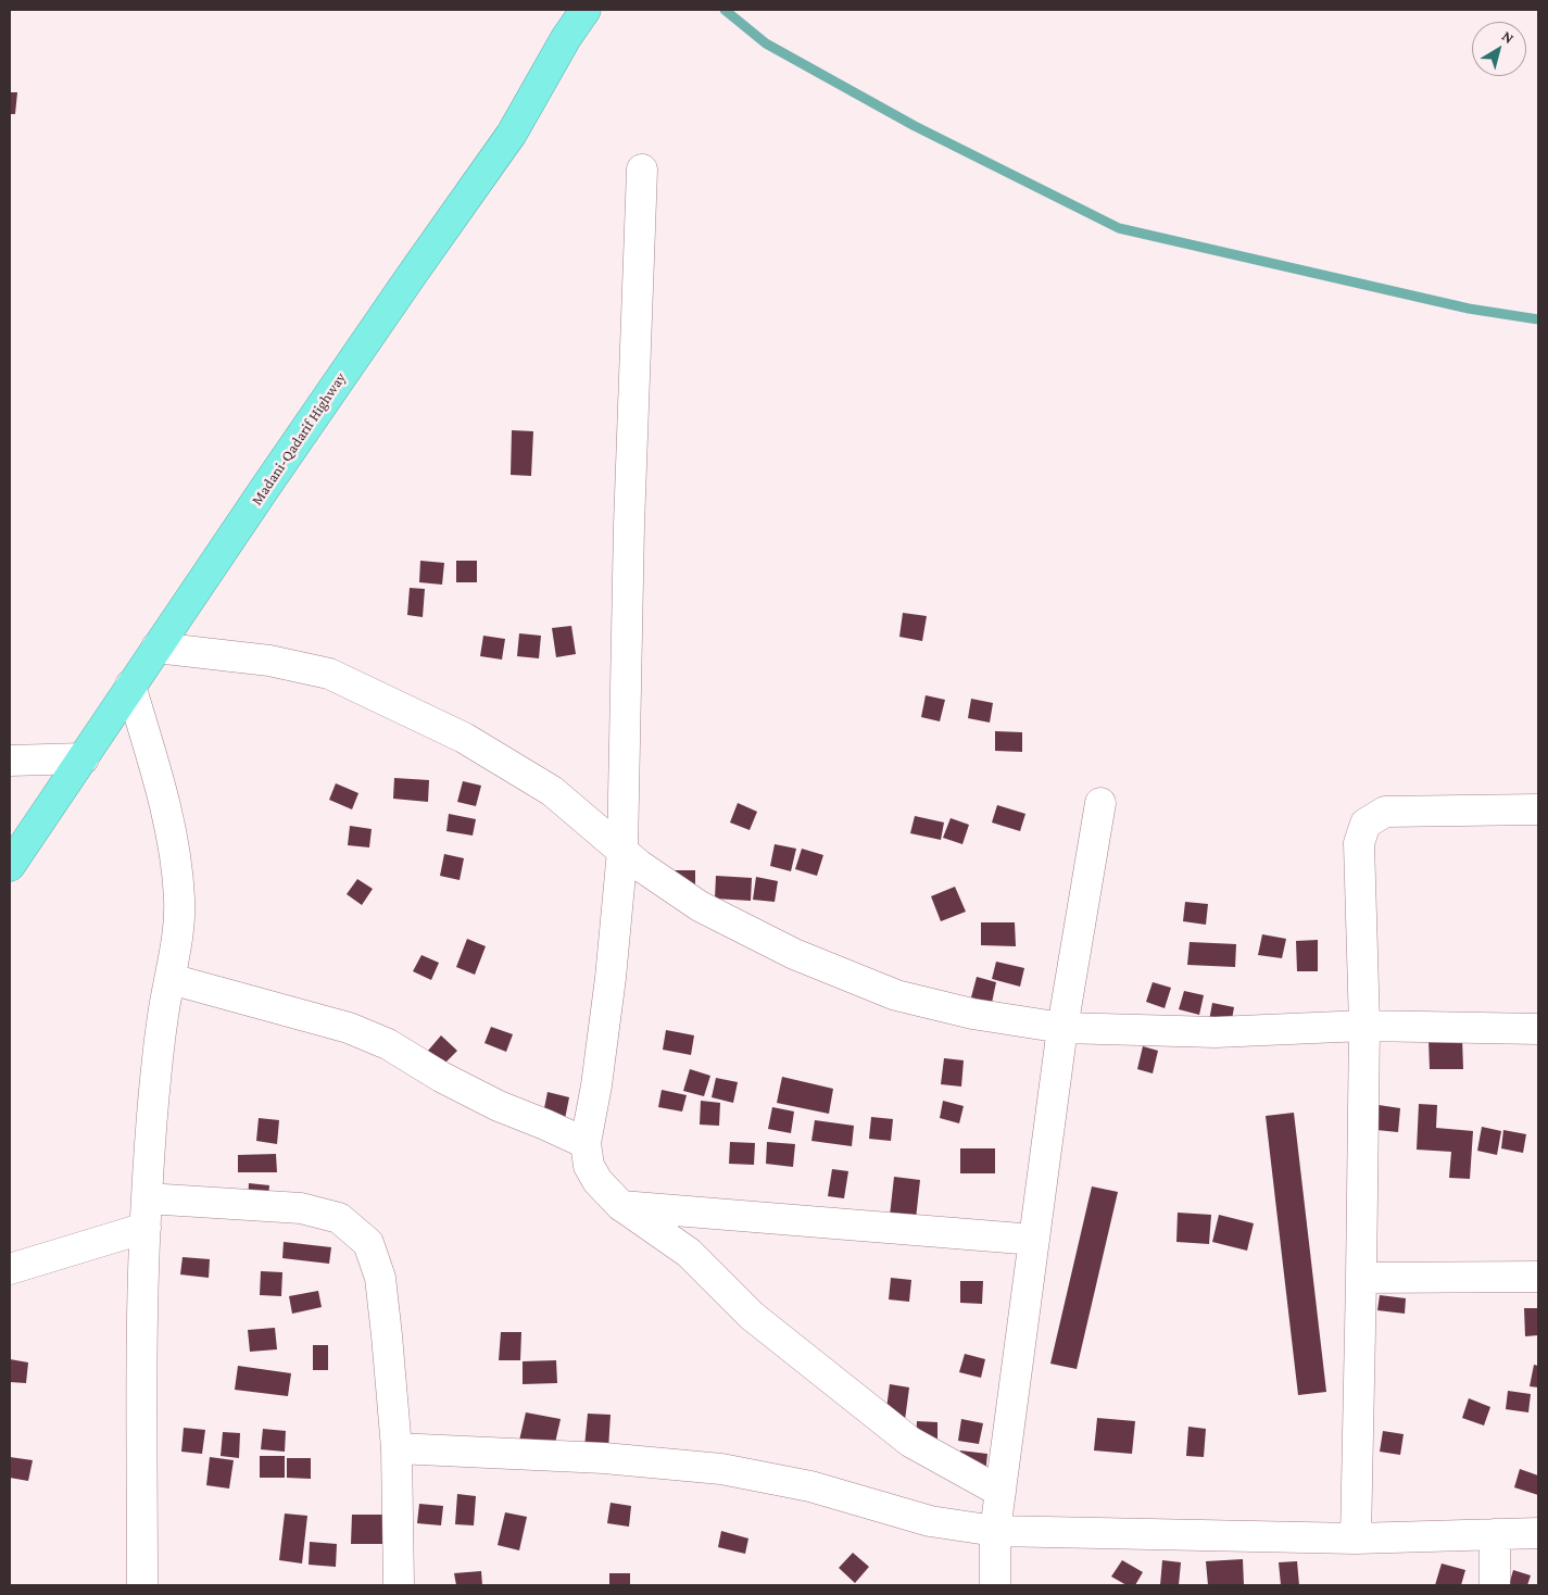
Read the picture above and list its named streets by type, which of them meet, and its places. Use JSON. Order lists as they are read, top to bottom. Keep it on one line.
{"streets":{"highway":["Madani-Qadarif Highway"]},"north":"top right"}
